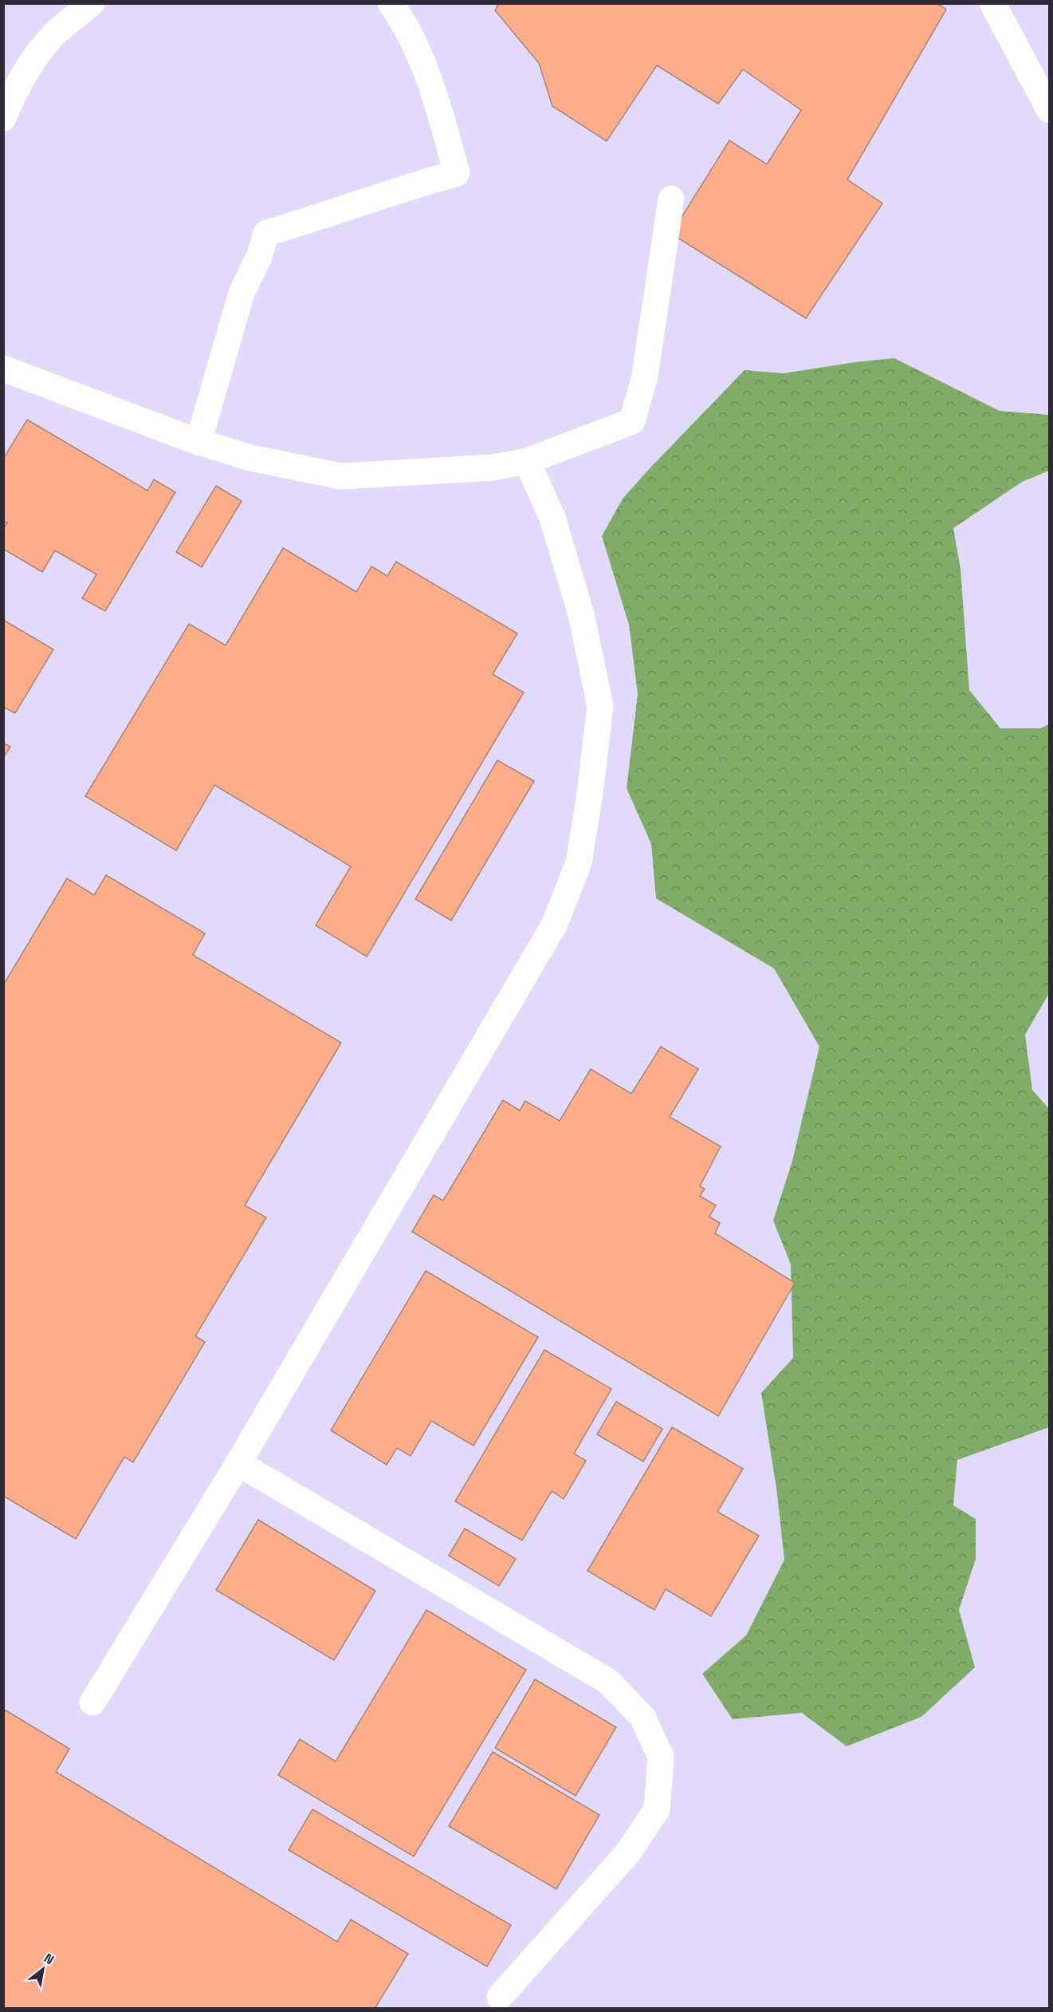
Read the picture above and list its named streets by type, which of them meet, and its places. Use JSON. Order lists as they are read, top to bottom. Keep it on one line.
{"north":"top right"}
